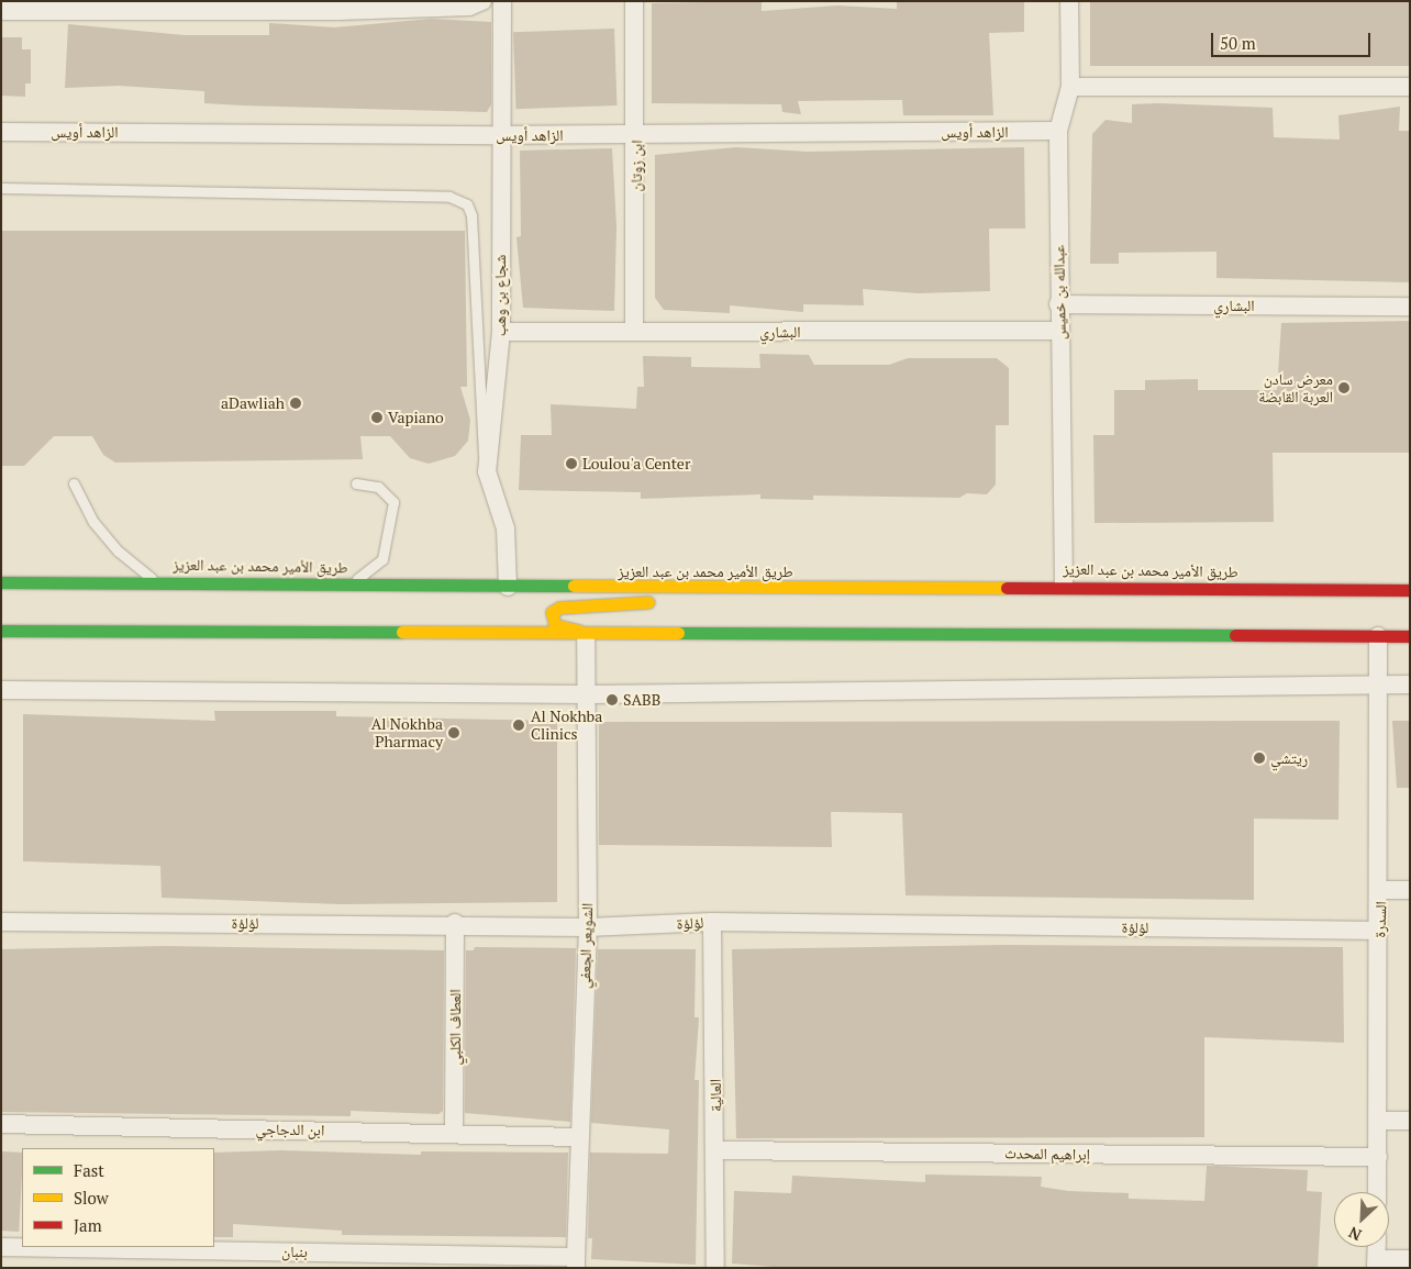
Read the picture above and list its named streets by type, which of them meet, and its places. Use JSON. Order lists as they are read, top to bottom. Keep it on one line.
{"streets":{"main road":["طريق الأمير محمد بن عبد العزيز"],"street":["الزاهد أويس","ابن زوتان","عبدالله بن خميس","شجاع بن وهب","البشاري","السدرة","لؤلؤة","الشويعر الجعفي","العطاف الكلبي","العالية","ابن الدجاجي","إبراهيم المحدث","بنبان"]},"crossings":[["الزاهد أويس","ابن زوتان"],["الزاهد أويس","عبدالله بن خميس"],["الزاهد أويس","شجاع بن وهب"],["ابن زوتان","البشاري"],["عبدالله بن خميس","البشاري"],["عبدالله بن خميس","طريق الأمير محمد بن عبد العزيز"],["شجاع بن وهب","البشاري"],["شجاع بن وهب","طريق الأمير محمد بن عبد العزيز"],["السدرة","لؤلؤة"],["السدرة","إبراهيم المحدث"],["لؤلؤة","الشويعر الجعفي"],["لؤلؤة","العطاف الكلبي"],["لؤلؤة","العالية"],["الشويعر الجعفي","ابن الدجاجي"],["الشويعر الجعفي","بنبان"],["العطاف الكلبي","ابن الدجاجي"],["العالية","إبراهيم المحدث"]],"places":["معرض سادن العربة القابضة","aDawliah","Vapiano","Loulou'a Center","SABB","Al Nokhba Clinics","Al Nokhba Pharmacy","ريتشي"],"legend":["Fast","Slow","Jam"],"scale_bar":"50 m","north":"bottom left"}
